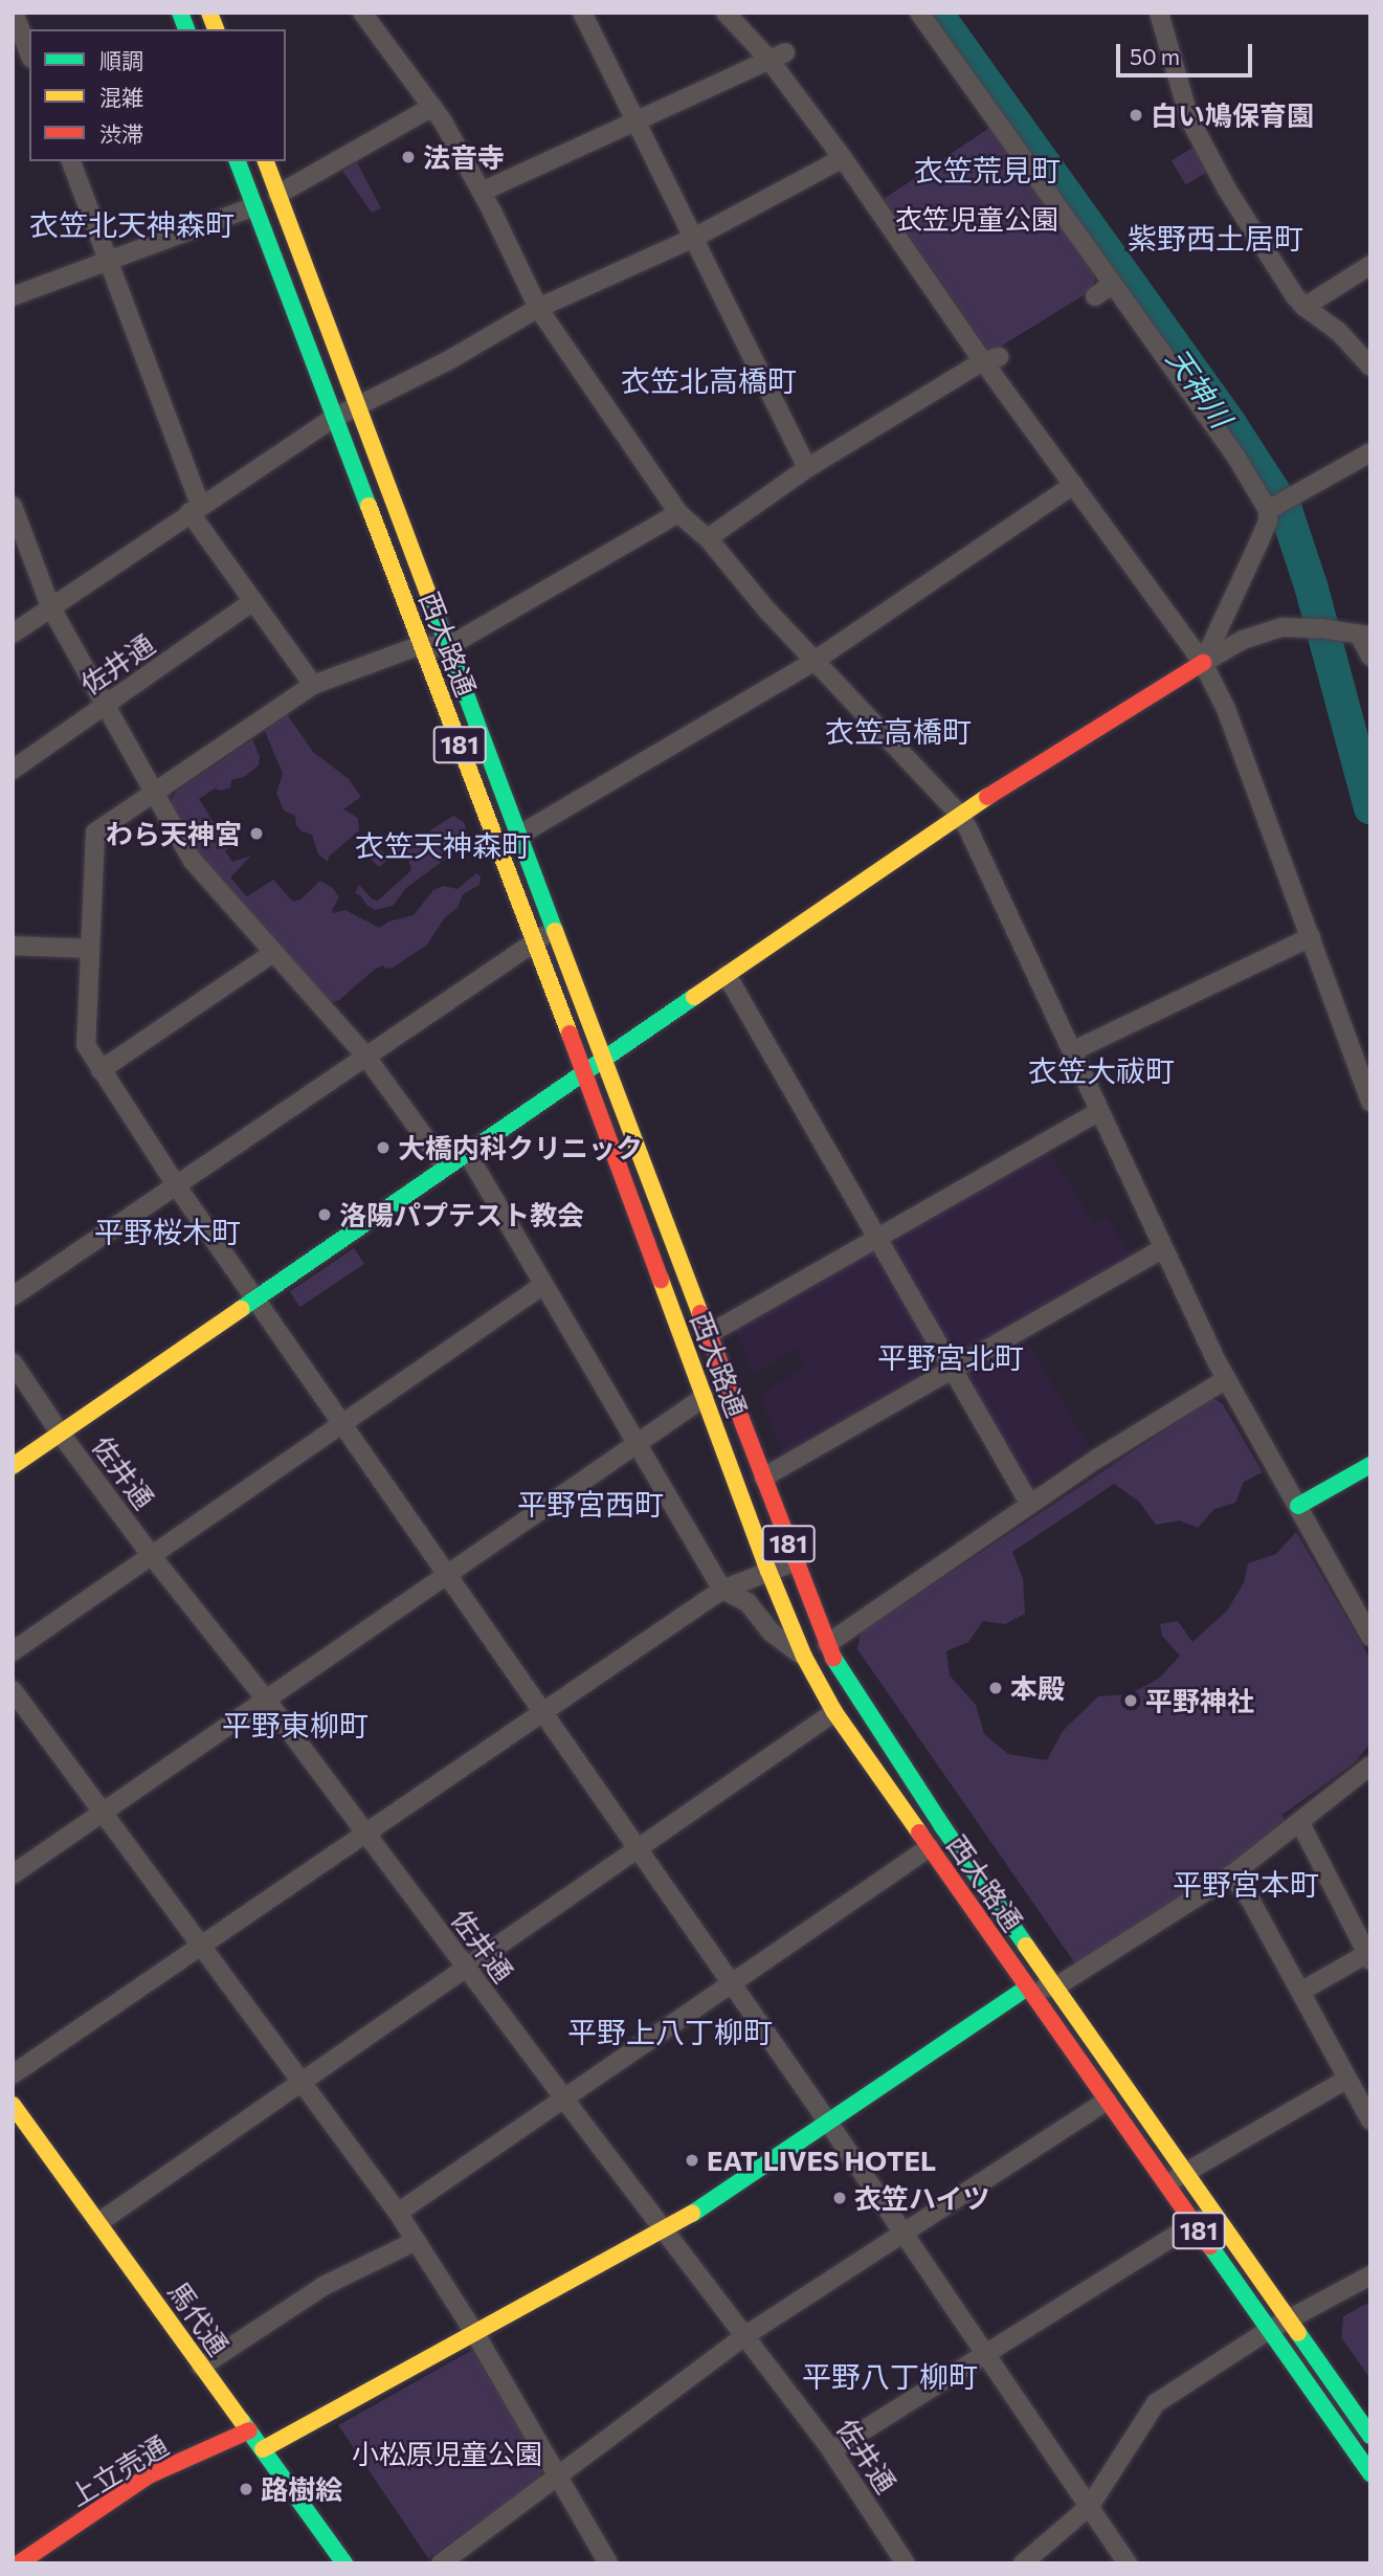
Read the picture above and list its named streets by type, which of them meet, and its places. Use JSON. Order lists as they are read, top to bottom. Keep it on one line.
{"streets":{"main road":["西大路通","181","馬代通","上立売通"],"street":["佐井通"]},"crossings":[["馬代通","上立売通"]],"districts":["衣笠荒見町","衣笠北天神森町","紫野西土居町","衣笠北高橋町","衣笠高橋町","衣笠天神森町","衣笠大祓町","平野桜木町","平野宮北町","平野宮西町","平野東柳町","平野宮本町","平野上八丁柳町","平野八丁柳町"],"water":["天神川"],"parks":["衣笠児童公園","小松原児童公園"],"places":["白い鳩保育園","法音寺","わら天神宮","大橋内科クリニック","洛陽パプテスト教会","本殿","平野神社","EAT LIVES HOTEL","衣笠ハイツ","路樹絵"],"legend":["順調","混雑","渋滞"],"scale_bar":"50 m"}
